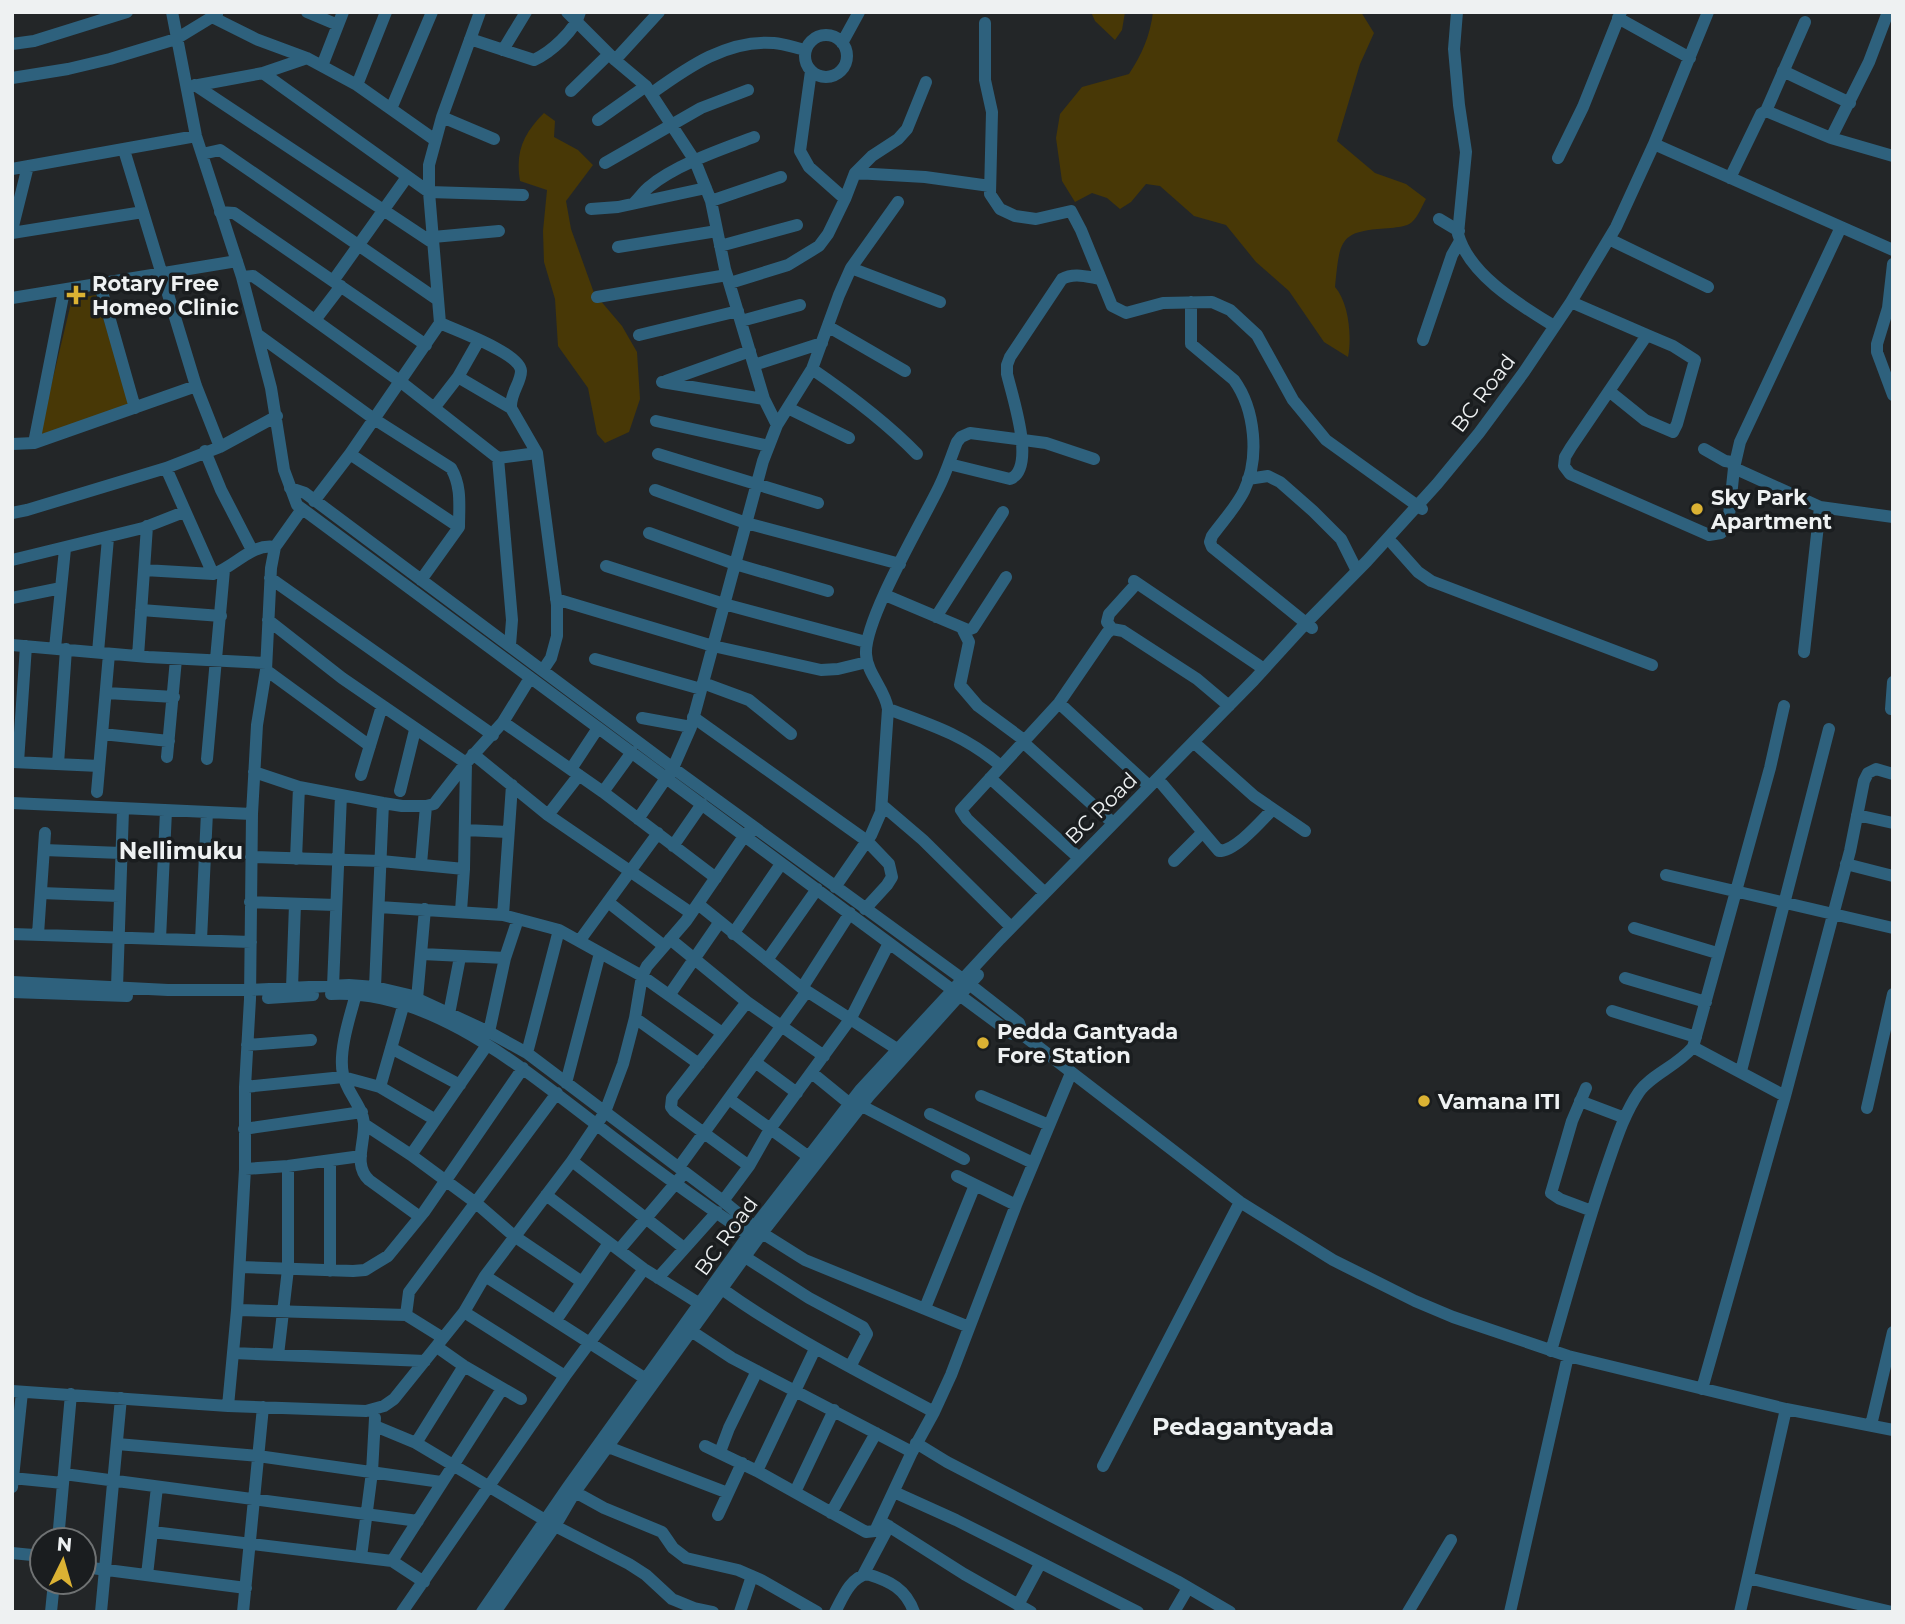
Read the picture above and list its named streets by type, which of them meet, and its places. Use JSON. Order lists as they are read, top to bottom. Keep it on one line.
{"streets":{"street":["BC Road"]},"districts":["Nellimuku","Pedagantyada"],"places":{"health":["Rotary Free Homeo Clinic"],"other":["Sky Park Apartment","Pedda Gantyada Fore Station","Vamana ITI"]},"north":"top"}
